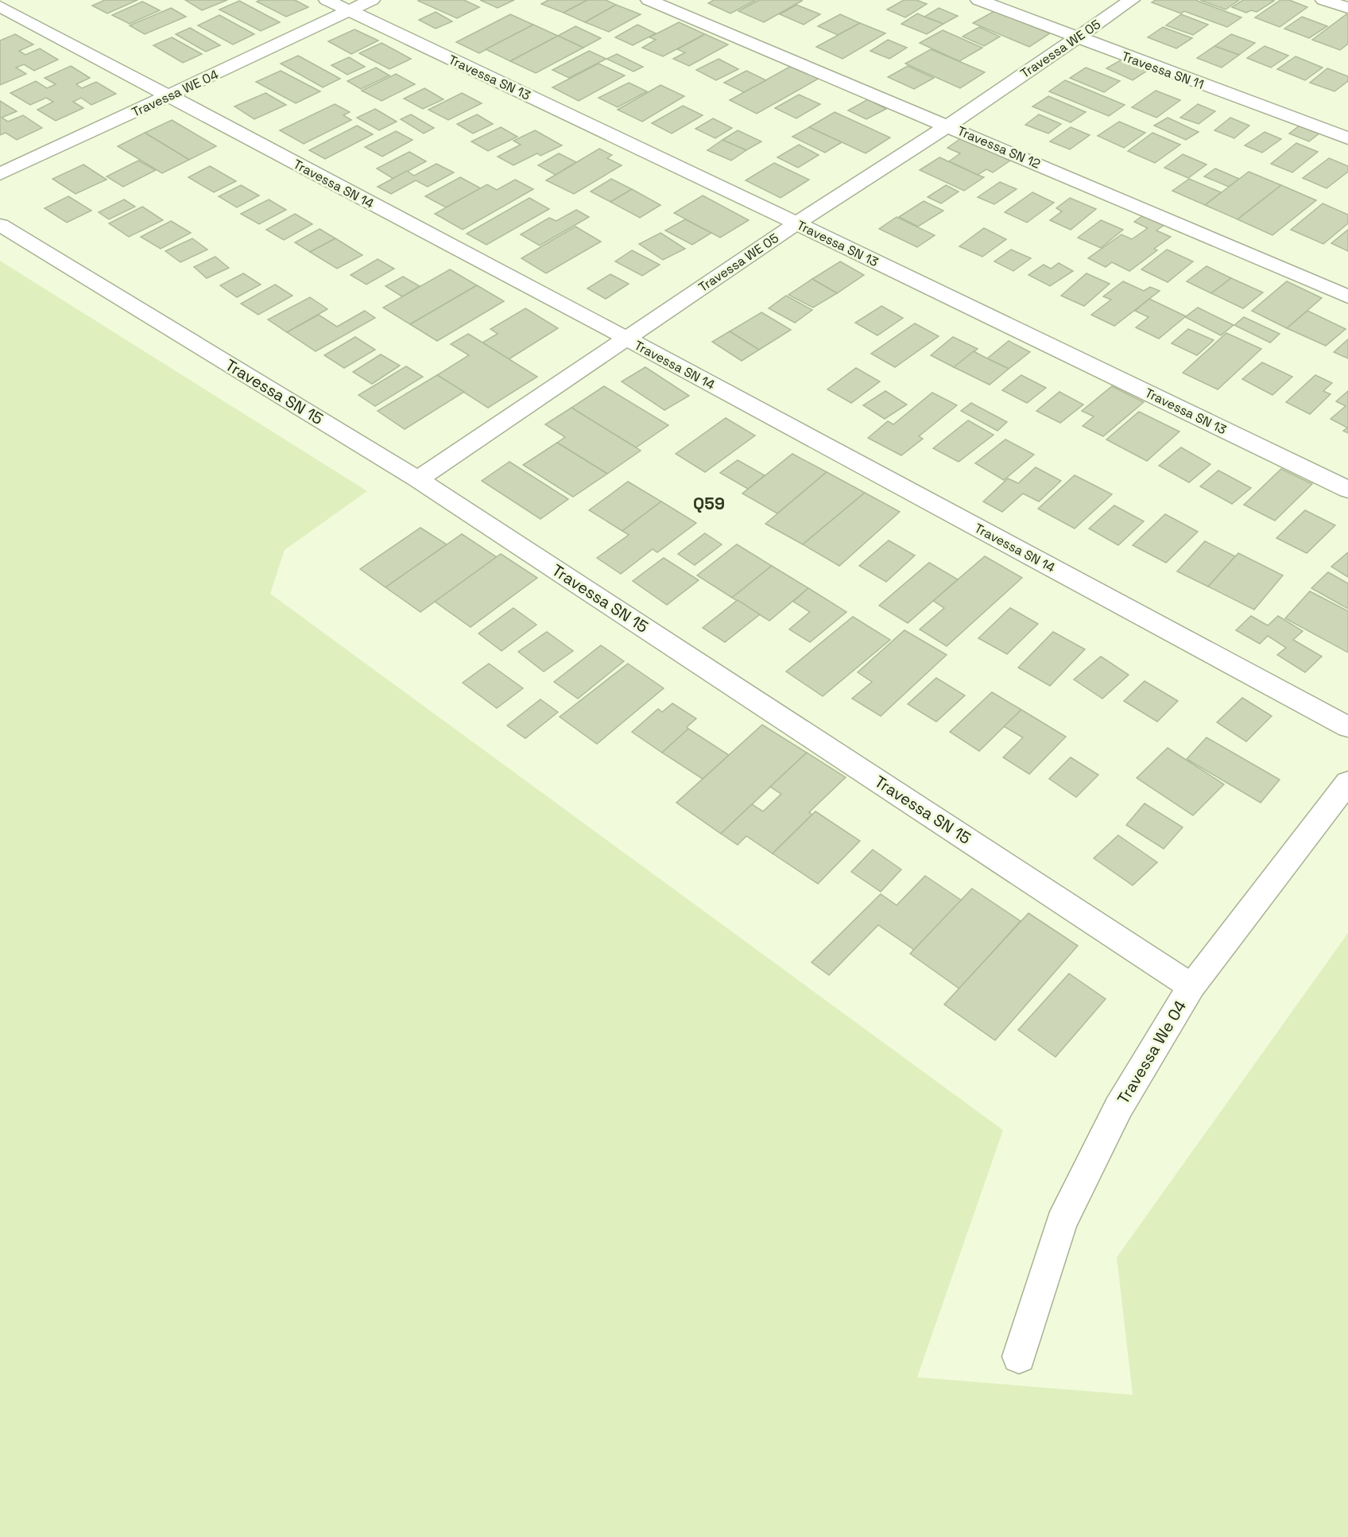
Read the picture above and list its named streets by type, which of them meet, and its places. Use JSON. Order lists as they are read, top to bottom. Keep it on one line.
{"streets":{"street":["Travessa WE 05","Travessa SN 11","Travessa SN 13","Travessa WE 04","Travessa SN 12","Travessa SN 14","Travessa SN 15","Travessa We 04"]},"crossings":[["Travessa WE 05","Travessa SN 11"],["Travessa WE 05","Travessa SN 13"],["Travessa WE 05","Travessa SN 12"],["Travessa WE 05","Travessa SN 14"],["Travessa WE 05","Travessa SN 15"],["Travessa SN 13","Travessa WE 04"],["Travessa WE 04","Travessa SN 14"],["Travessa SN 15","Travessa We 04"]],"districts":["Q59"]}
